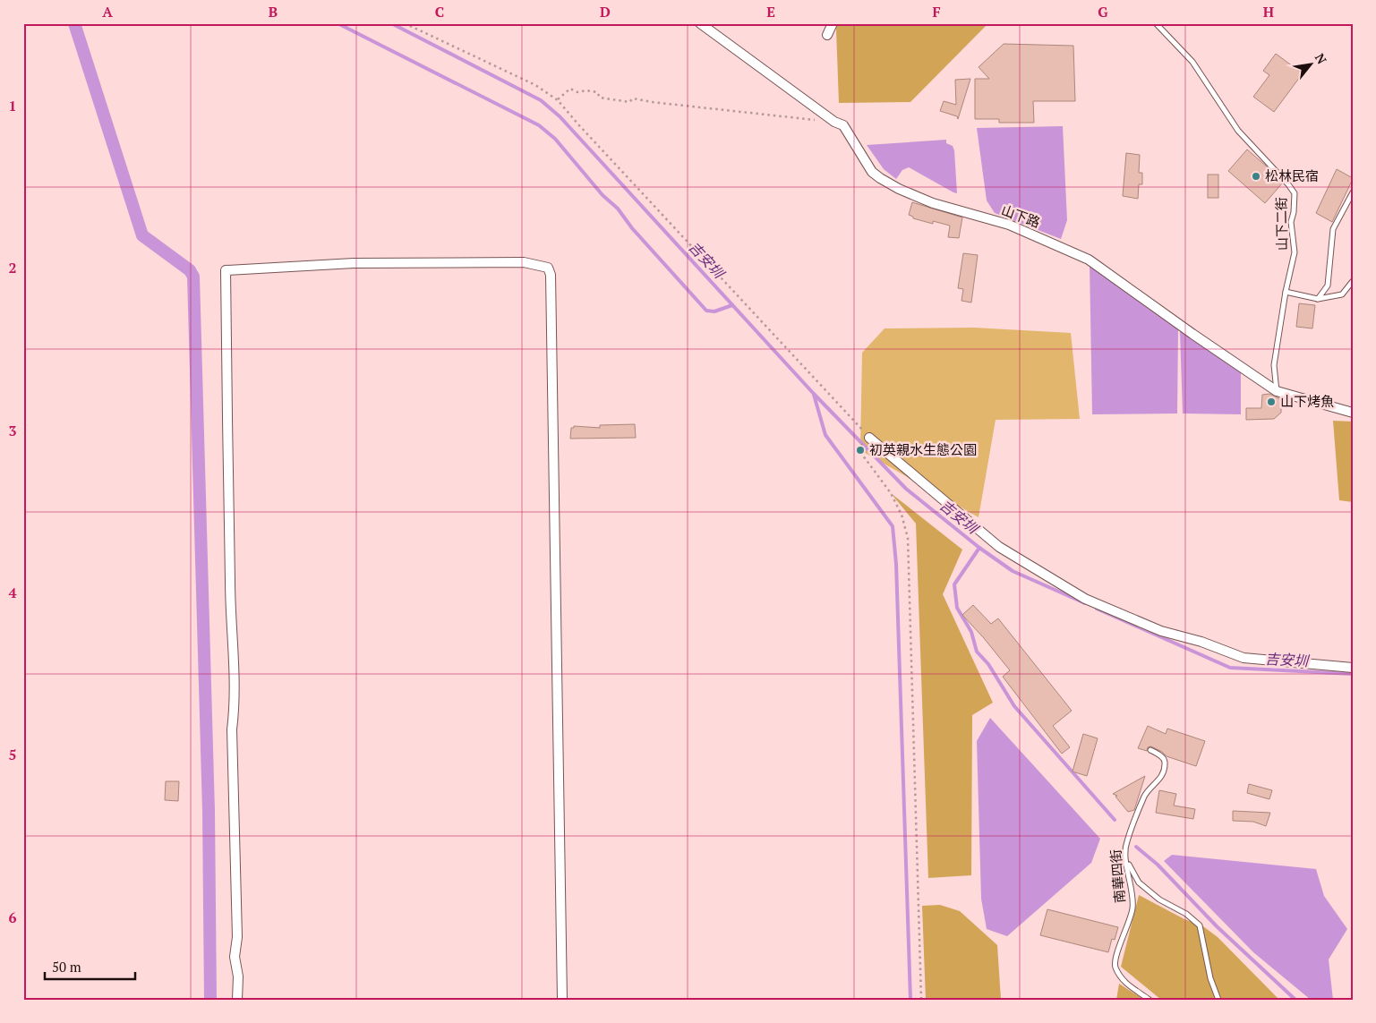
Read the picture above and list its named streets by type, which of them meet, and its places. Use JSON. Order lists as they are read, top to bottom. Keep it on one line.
{"streets":{"street":["山下路"],"lane":["山下二街","南華四街"]},"crossings":[["山下路","山下二街"]],"water":["吉安圳"],"places":["松林民宿","山下烤魚","初英親水生態公園"],"scale_bar":"50 m","north":"top right","grid":{"columns":["A","B","C","D","E","F","G","H"],"rows":["1","2","3","4","5","6"]}}
